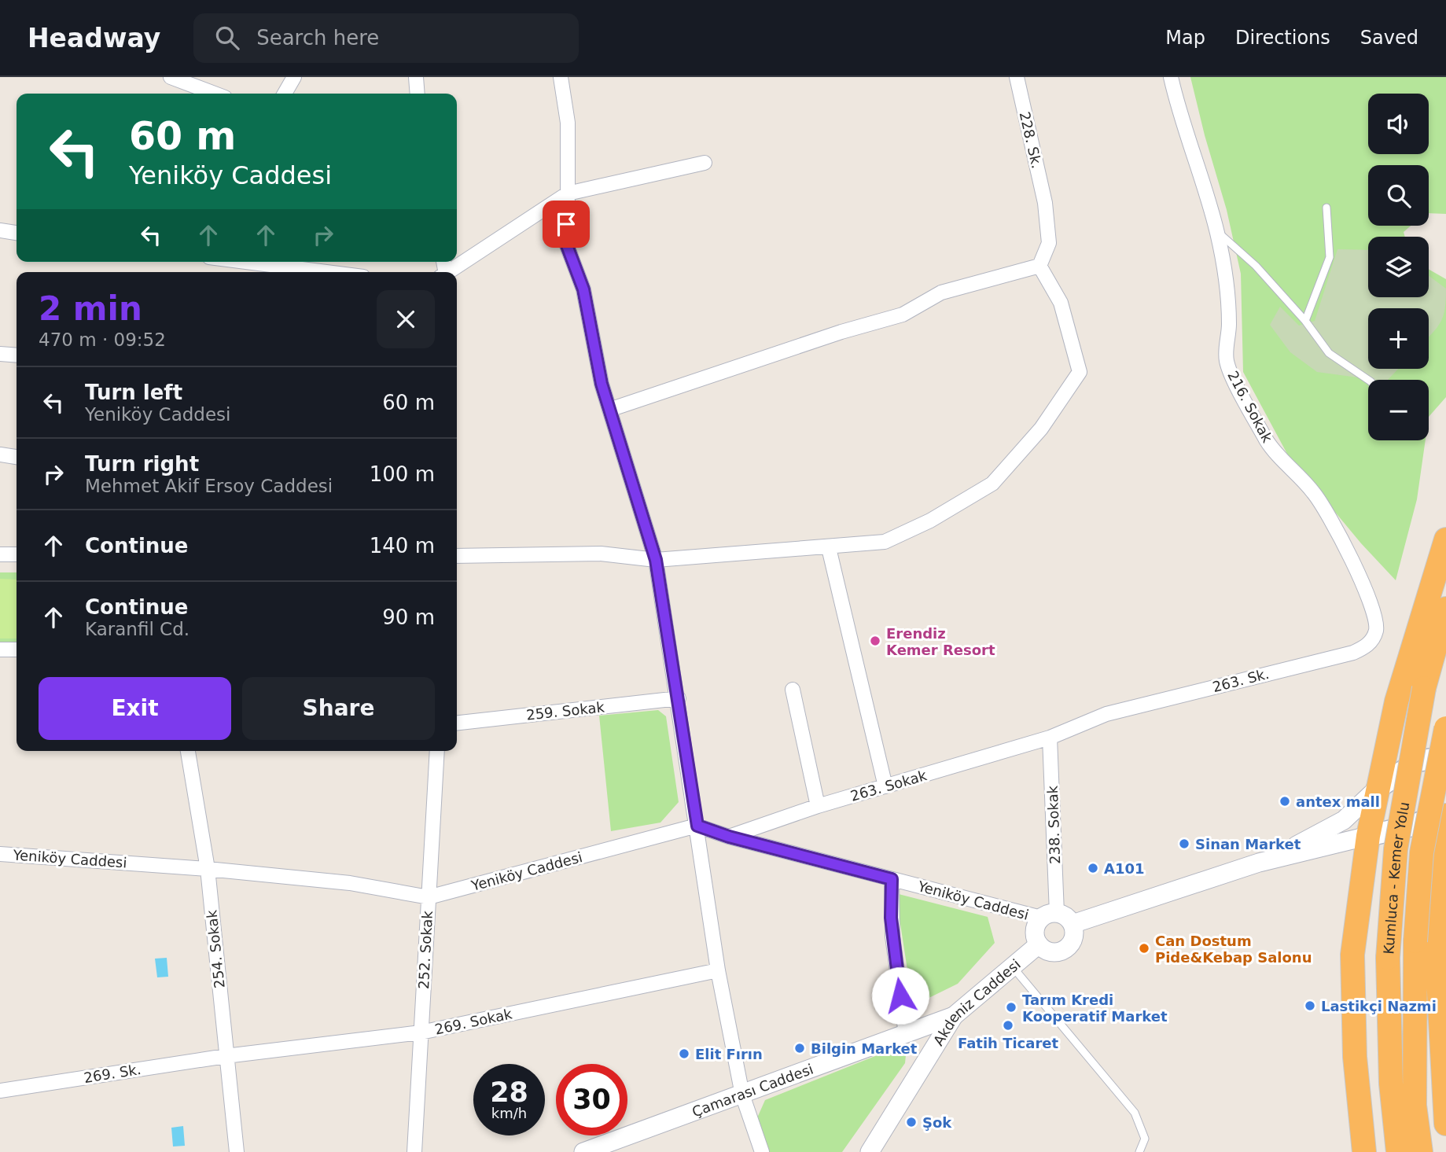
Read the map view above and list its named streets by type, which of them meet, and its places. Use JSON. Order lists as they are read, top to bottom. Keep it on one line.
{"streets":{"highway":["Kumluca - Kemer Yolu"],"street":["228. Sk.","216. Sokak","263. Sk.","259. Sokak","263. Sokak","238. Sokak","Yeniköy Caddesi","254. Sokak","252. Sokak","Akdeniz Caddesi","269. Sokak","269. Sk.","Çamarası Caddesi"]},"crossings":[["216. Sokak","263. Sk."],["263. Sk.","263. Sokak"],["263. Sk.","238. Sokak"],["263. Sokak","238. Sokak"],["263. Sokak","Yeniköy Caddesi"],["238. Sokak","Yeniköy Caddesi"],["238. Sokak","Akdeniz Caddesi"],["Yeniköy Caddesi","254. Sokak"],["Yeniköy Caddesi","252. Sokak"],["Yeniköy Caddesi","Akdeniz Caddesi"],["254. Sokak","269. Sokak"],["254. Sokak","269. Sk."],["252. Sokak","269. Sokak"],["Akdeniz Caddesi","Çamarası Caddesi"],["269. Sokak","269. Sk."]],"places":["Erendiz Kemer Resort","antex mall","Sinan Market","A101","Can Dostum Pide&Kebap Salonu","Lastikçi Nazmi","Tarım Kredi Kooperatif Market","Fatih Ticaret","Bilgin Market","Elit Fırın","Şok"],"page":{"header":"Headway","search":"Search here","nav":["Map","Directions","Saved"],"map_buttons":["+","−"],"turn":["60 m","Yeniköy Caddesi"],"heading":["2 min","470 m · 09:52"],"list":[{"name":"Turn left","note":"Yeniköy Caddesi","value":"60 m"},{"name":"Turn right","note":"Mehmet Akif Ersoy Caddesi","value":"100 m"},{"name":"Continue","value":"140 m"},{"name":"Continue","note":"Karanfil Cd.","value":"90 m"}],"buttons":["Exit","Share"],"speed":"28 km/h","limit":"30"}}
